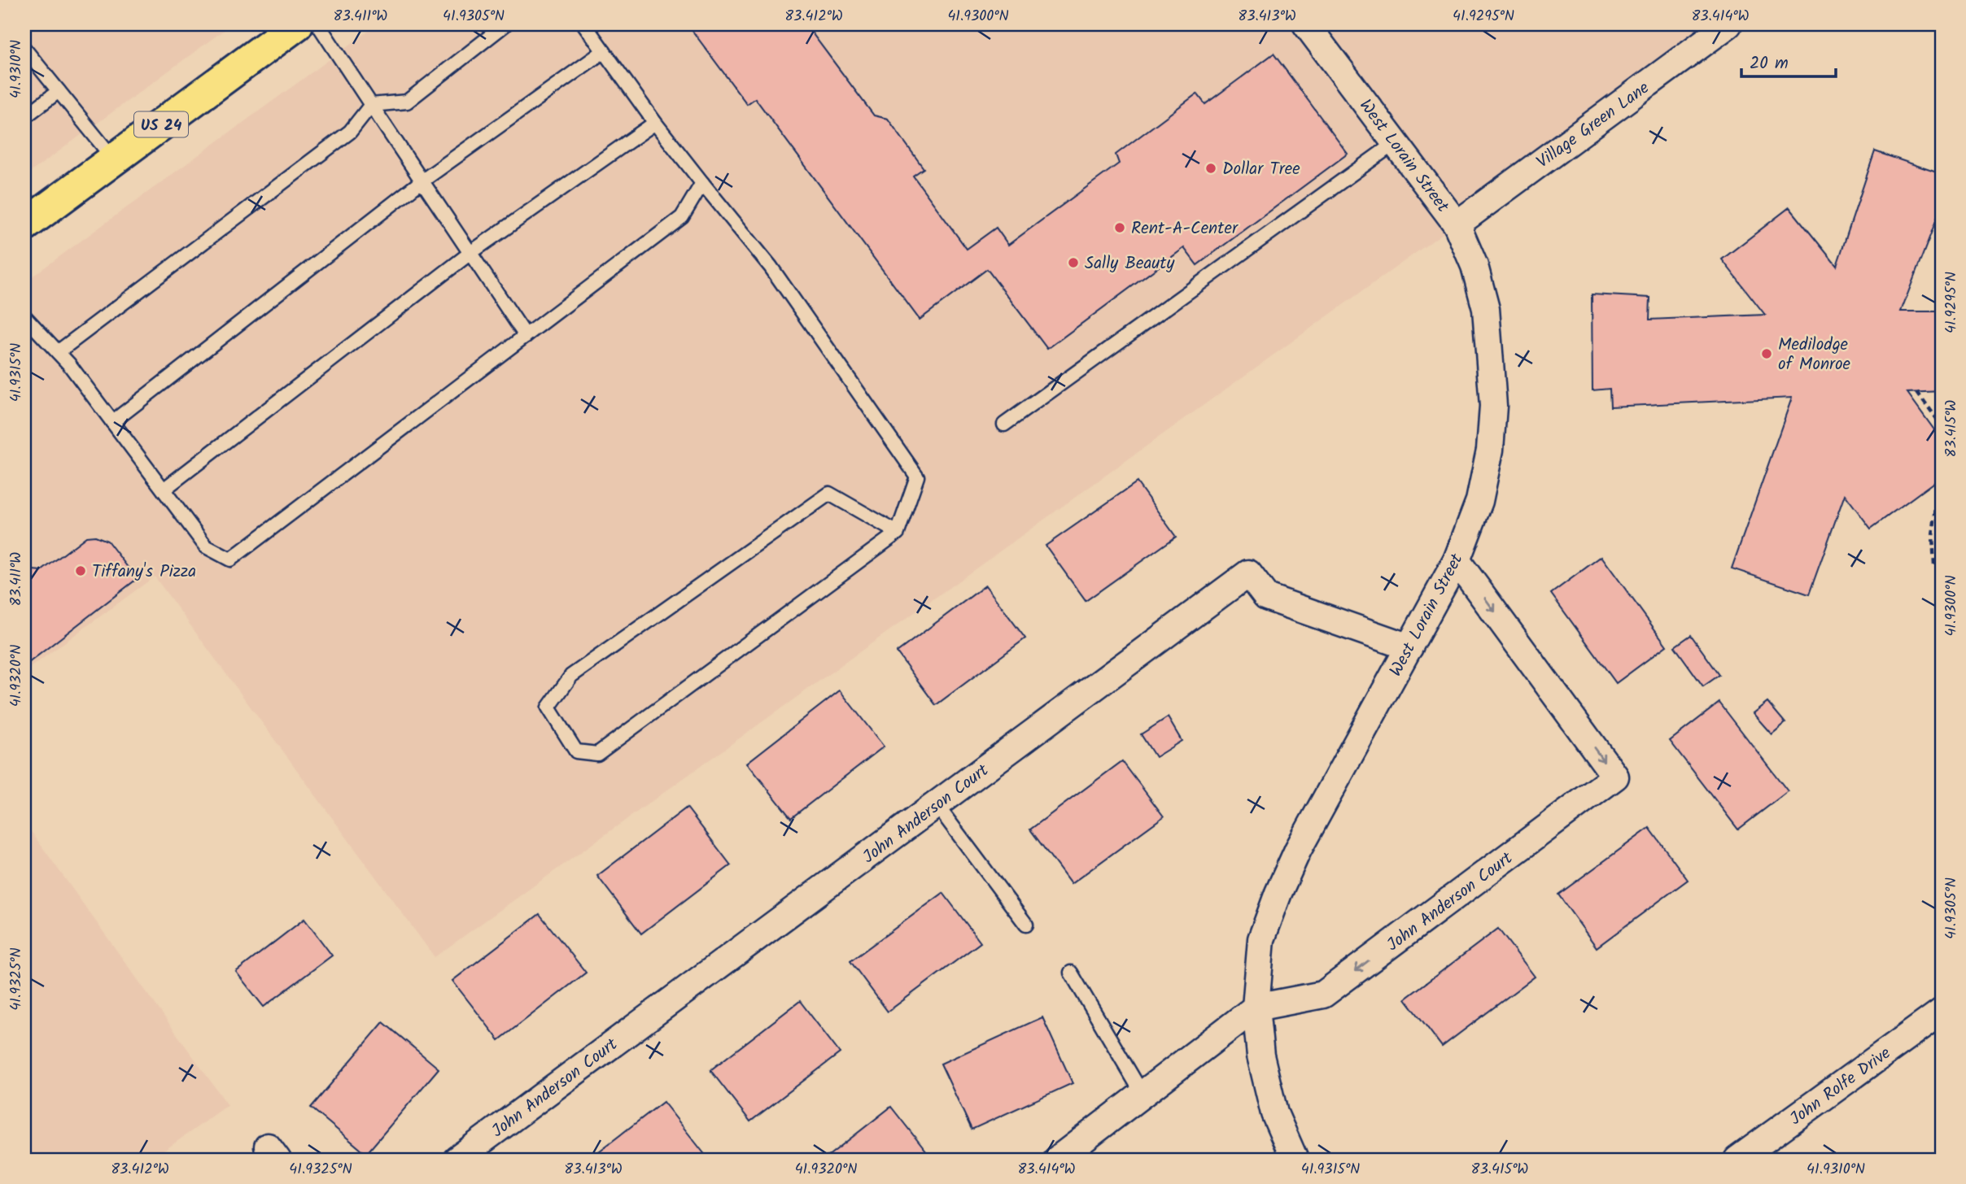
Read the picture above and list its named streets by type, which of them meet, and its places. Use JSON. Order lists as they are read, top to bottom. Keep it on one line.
{"streets":{"main road":["US 24"],"street":["Village Green Lane","West Lorain Street","John Anderson Court","John Rolfe Drive"]},"crossings":[["Village Green Lane","West Lorain Street"],["West Lorain Street","John Anderson Court"]],"places":["Dollar Tree","Rent-A-Center","Sally Beauty","Medilodge of Monroe","Tiffany's Pizza"],"scale_bar":"20 m","coordinates":["83.411°W","41.9305°N","83.412°W","41.9300°N","83.413°W","41.9295°N","83.414°W","41.9310°N","41.9315°N","83.415°W","41.9320°N","41.9325°N"]}
